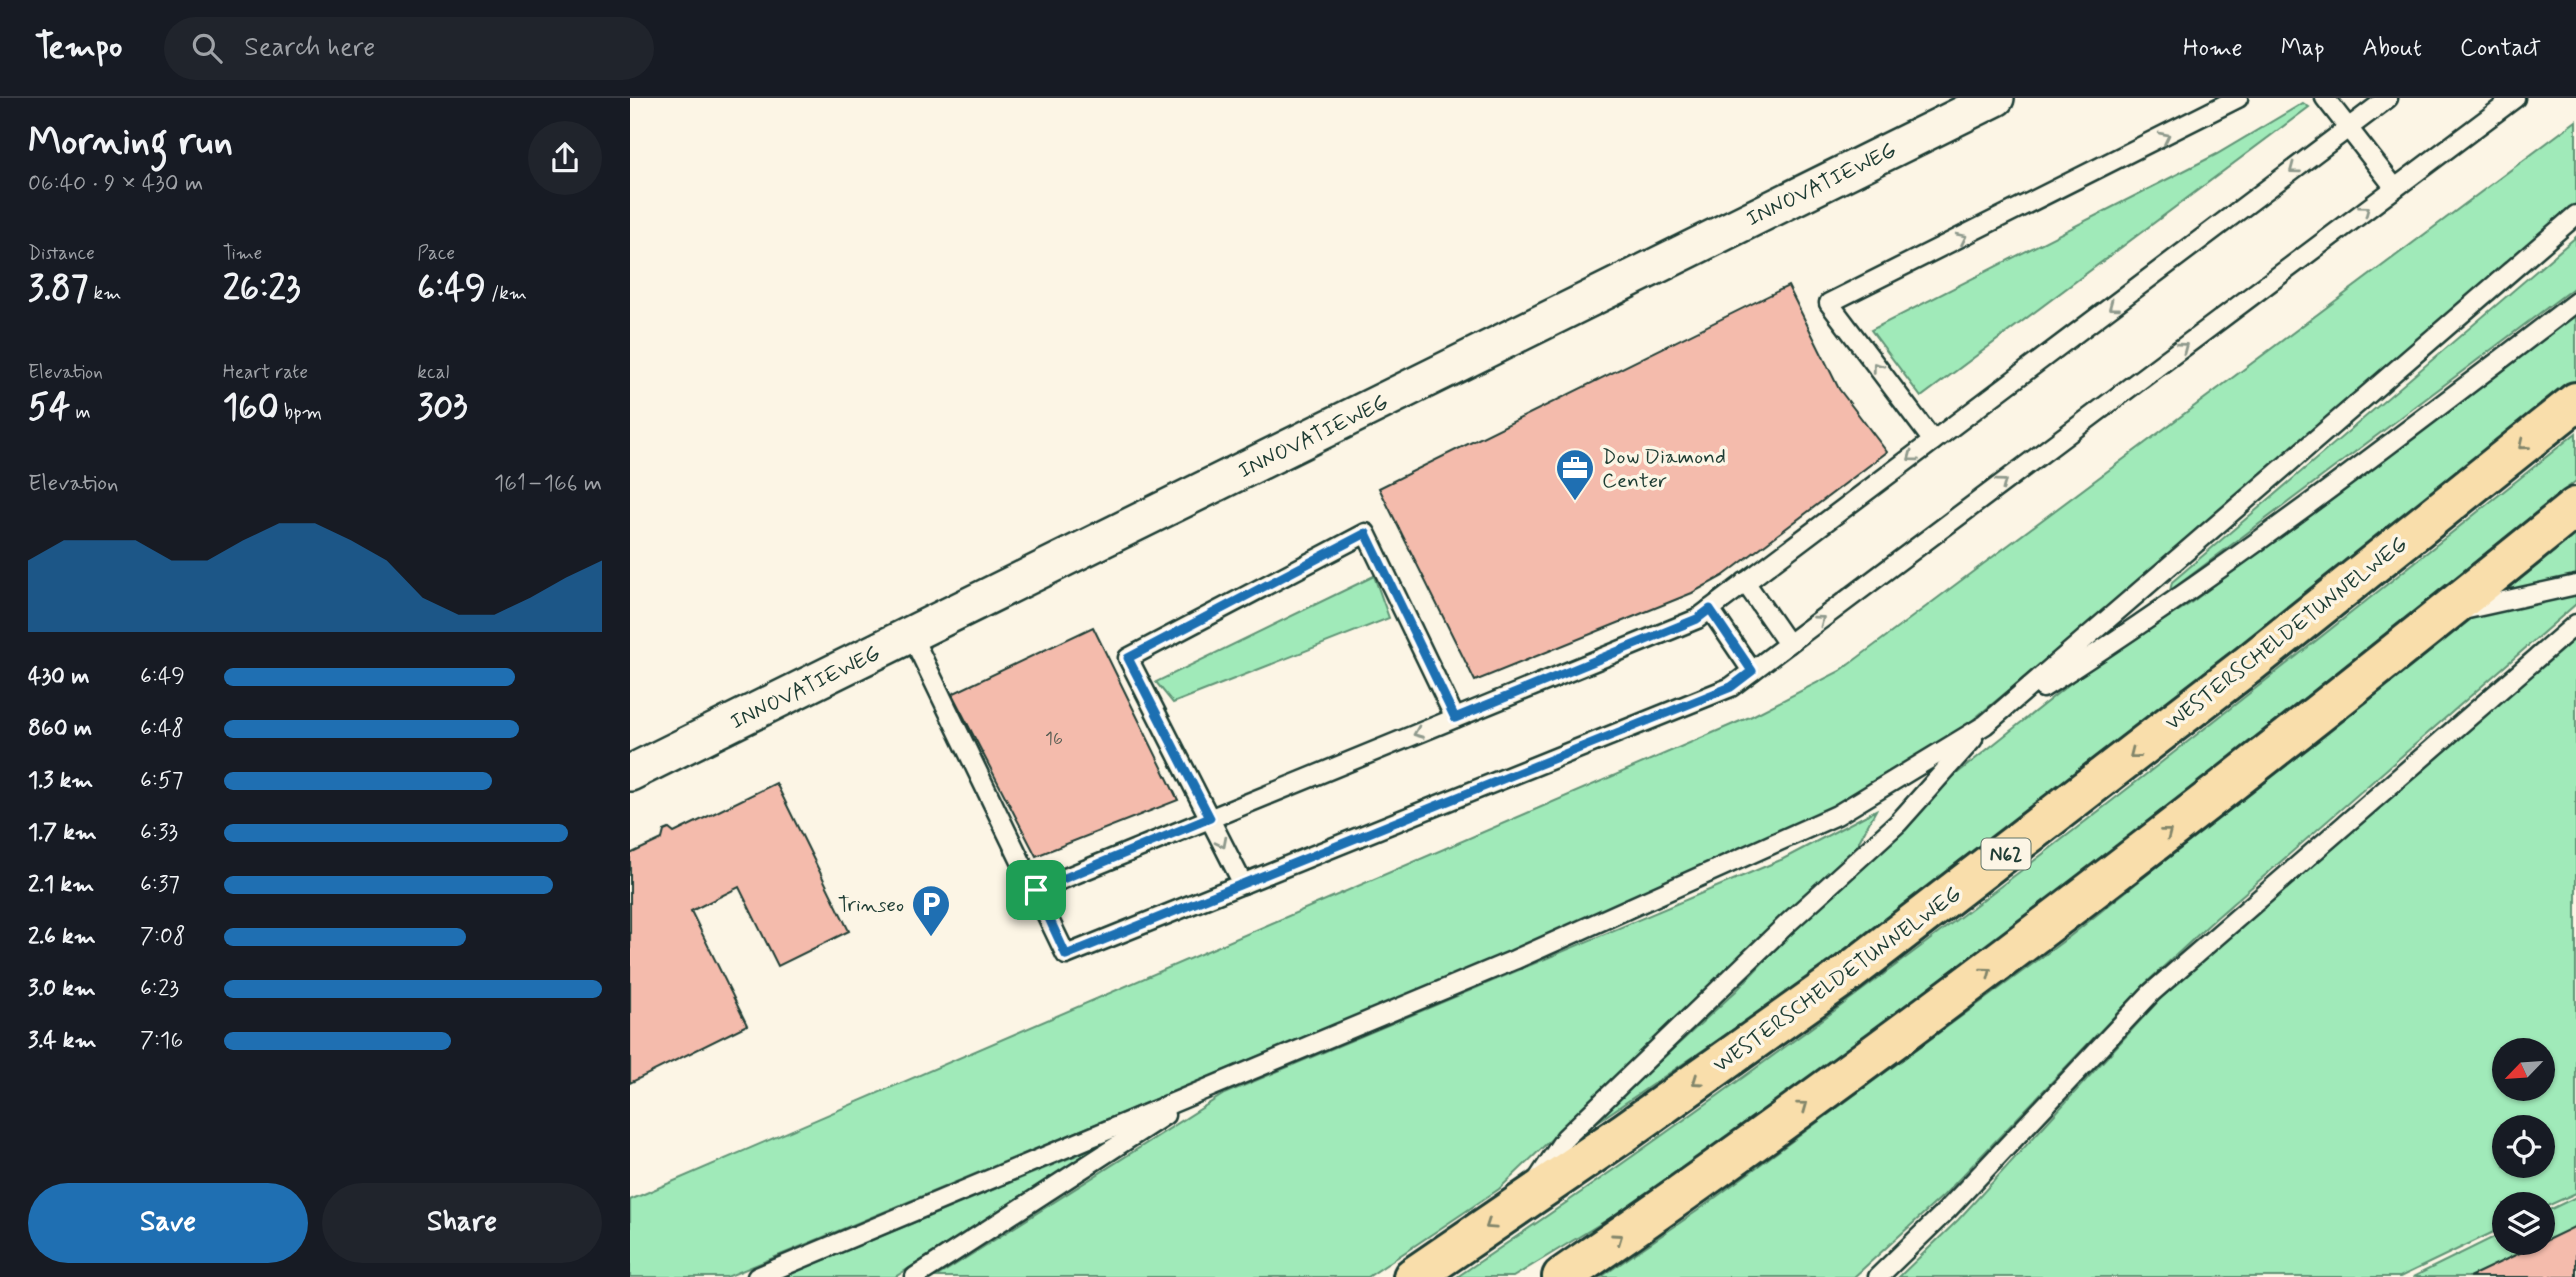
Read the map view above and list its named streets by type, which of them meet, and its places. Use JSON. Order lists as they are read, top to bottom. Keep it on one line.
{"streets":{"highway":["WESTERSCHELDETUNNELWEG","N62"],"street":["INNOVATIEWEG"]},"places":{"office":["Dow Diamond Center"],"parking":["Trinseo"]},"house_numbers":["16"],"north":"bottom left","page":{"header":"Tempo","search":"Search here","nav":["Home","Map","About","Contact"],"heading":["Morning run","06:40 · 9 × 430 m"],"stats":[["Distance","3.87 km"],["Time","26:23"],["Pace","6:49 /km"],["Elevation","54 m"],["Heart rate","160 bpm"],["kcal","303"]],"chart":["Elevation","161–166 m"],"list":[{"name":"430 m","note":"6:49"},{"name":"860 m","note":"6:48"},{"name":"1.3 km","note":"6:57"},{"name":"1.7 km","note":"6:33"},{"name":"2.1 km","note":"6:37"},{"name":"2.6 km","note":"7:08"},{"name":"3.0 km","note":"6:23"},{"name":"3.4 km","note":"7:16"}],"buttons":["Save","Share"]}}
